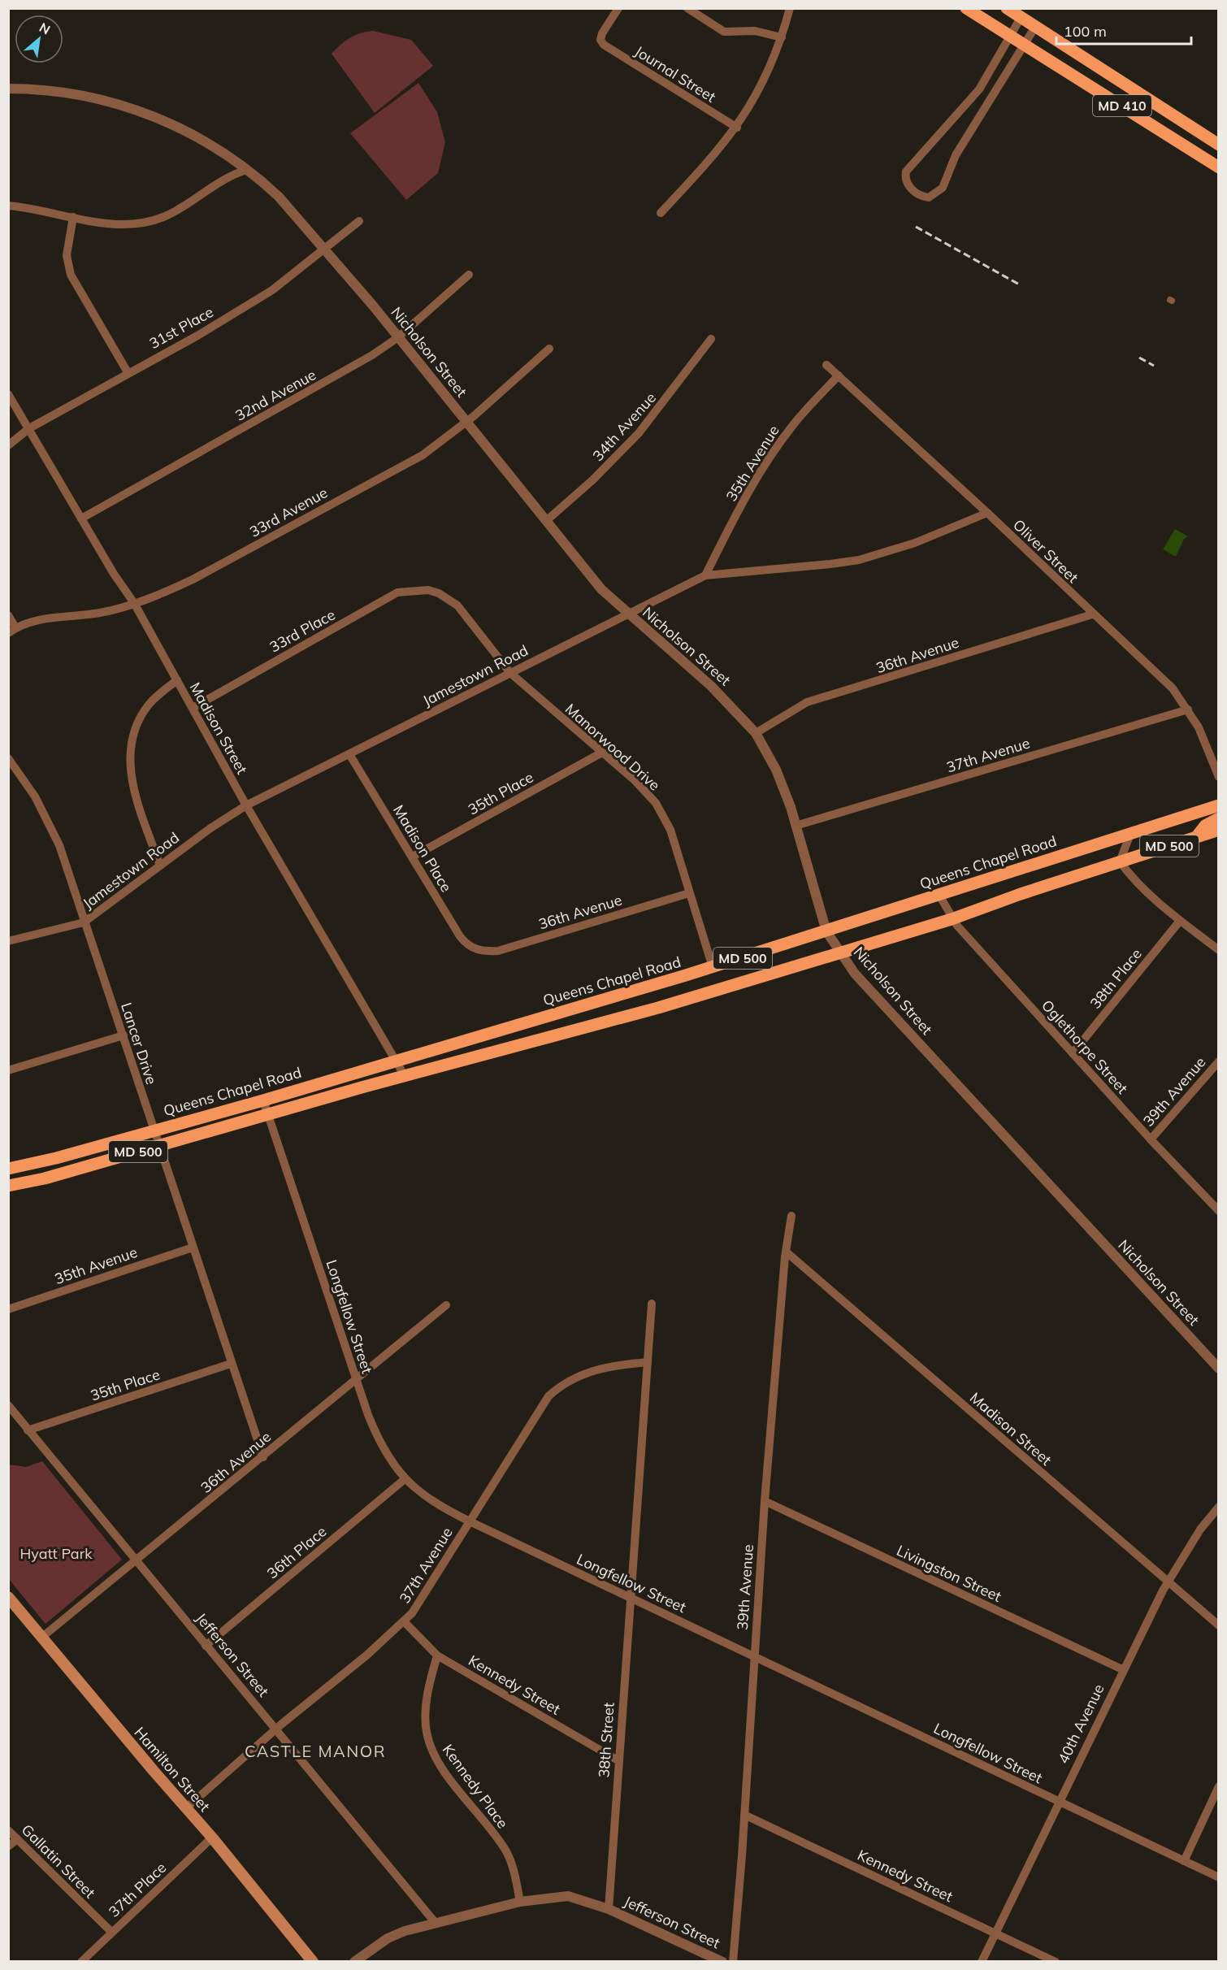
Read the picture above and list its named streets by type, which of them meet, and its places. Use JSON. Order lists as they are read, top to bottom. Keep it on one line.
{"streets":{"main road":["MD 410","MD 500","Queens Chapel Road","Hamilton Street"],"street":["Journal Street","31st Place","Nicholson Street","32nd Avenue","34th Avenue","35th Avenue","33rd Avenue","Oliver Street","33rd Place","36th Avenue","Jamestown Road","Madison Street","Manorwood Drive","37th Avenue","35th Place","Madison Place","38th Place","Lancer Drive","Oglethorpe Street","39th Avenue","Longfellow Street","36th Place","Livingston Street","Jefferson Street","Kennedy Street","40th Avenue","38th Street","Kennedy Place","Gallatin Street","37th Place"]},"crossings":[["31st Place","Nicholson Street"],["31st Place","Madison Street"],["Nicholson Street","32nd Avenue"],["Nicholson Street","34th Avenue"],["Nicholson Street","33rd Avenue"],["Nicholson Street","36th Avenue"],["Nicholson Street","Jamestown Road"],["Nicholson Street","37th Avenue"],["Nicholson Street","MD 500"],["Nicholson Street","Queens Chapel Road"],["32nd Avenue","Madison Street"],["35th Avenue","Oliver Street"],["35th Avenue","Jamestown Road"],["35th Avenue","Lancer Drive"],["33rd Avenue","Madison Street"],["Oliver Street","36th Avenue"],["Oliver Street","Jamestown Road"],["Oliver Street","37th Avenue"],["33rd Place","Madison Street"],["33rd Place","Manorwood Drive"],["36th Avenue","Manorwood Drive"],["36th Avenue","Madison Place"],["36th Avenue","Lancer Drive"],["36th Avenue","Longfellow Street"],["36th Avenue","Jefferson Street"],["36th Avenue","Hamilton Street"],["Jamestown Road","Madison Street"],["Jamestown Road","Manorwood Drive"],["Jamestown Road","Madison Place"],["Jamestown Road","Lancer Drive"],["Madison Street","MD 500"],["Madison Street","Queens Chapel Road"],["Madison Street","39th Avenue"],["Madison Street","40th Avenue"],["Manorwood Drive","35th Place"],["Manorwood Drive","Queens Chapel Road"],["37th Avenue","Longfellow Street"],["37th Avenue","Jefferson Street"],["37th Avenue","Kennedy Street"],["37th Avenue","38th Street"],["37th Avenue","Hamilton Street"],["35th Place","Madison Place"],["35th Place","Lancer Drive"],["35th Place","Jefferson Street"],["MD 500","Lancer Drive"],["MD 500","Oglethorpe Street"],["MD 500","Longfellow Street"],["Queens Chapel Road","Lancer Drive"],["Queens Chapel Road","Oglethorpe Street"],["Queens Chapel Road","Longfellow Street"],["38th Place","Oglethorpe Street"],["Oglethorpe Street","39th Avenue"],["39th Avenue","Longfellow Street"],["39th Avenue","Livingston Street"],["39th Avenue","Kennedy Street"],["Longfellow Street","36th Place"],["Longfellow Street","40th Avenue"],["Longfellow Street","38th Street"],["36th Place","Jefferson Street"],["Livingston Street","40th Avenue"],["Jefferson Street","38th Street"],["Kennedy Street","40th Avenue"],["Kennedy Street","38th Street"],["Kennedy Street","Kennedy Place"],["Hamilton Street","37th Place"],["Gallatin Street","37th Place"]],"districts":["CASTLE MANOR"],"parks":["Hyatt Park"],"scale_bar":"100 m","north":"top right"}
